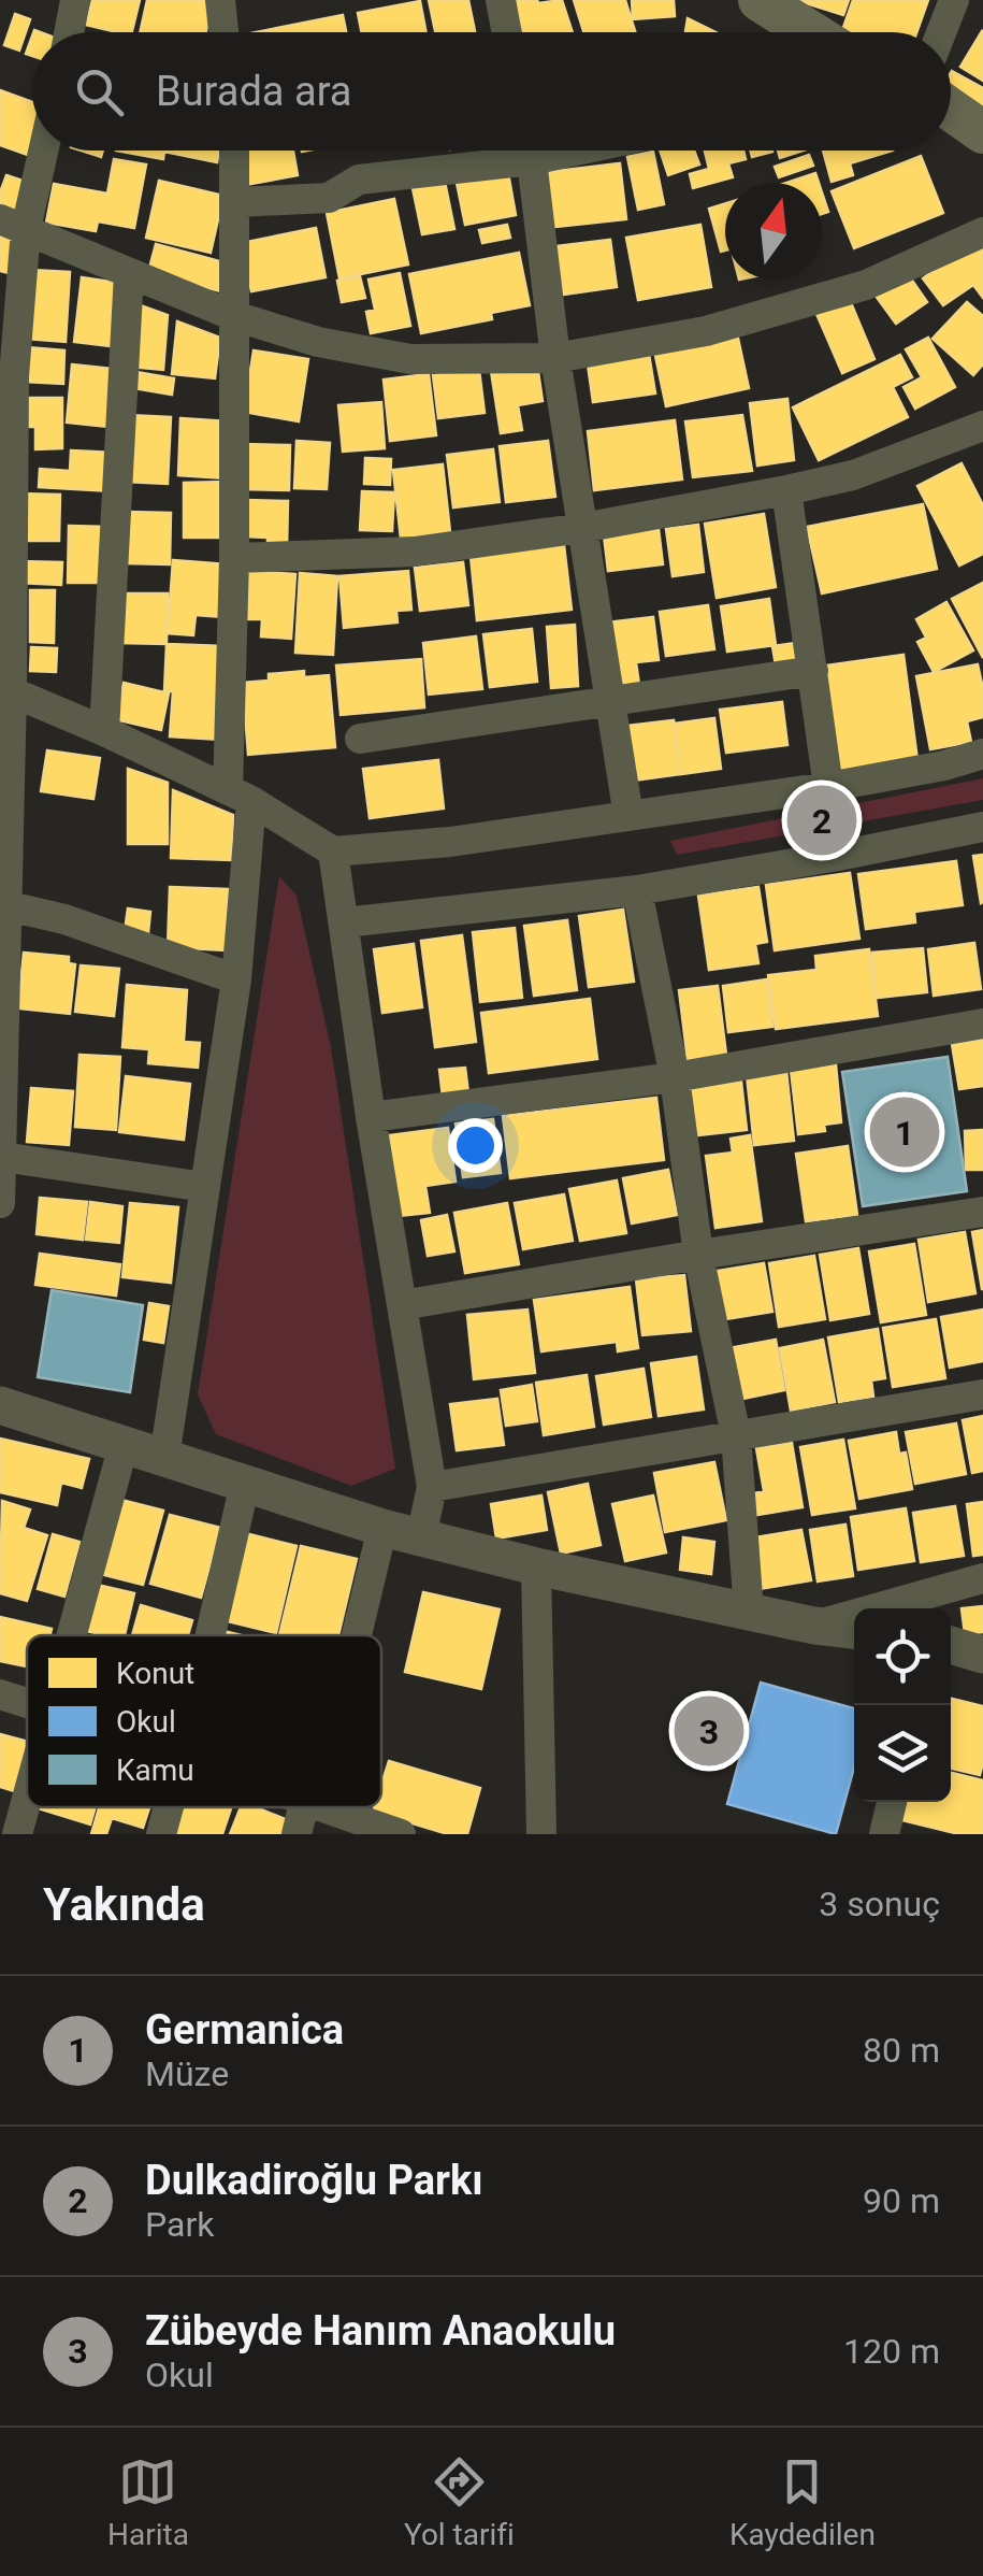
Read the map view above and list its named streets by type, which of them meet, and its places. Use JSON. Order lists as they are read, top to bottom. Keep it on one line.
{"legend":["Konut","Okul","Kamu"],"north":"top","page":{"search":"Burada ara","pins":["2","1","3"],"heading":["Yakında","3 sonuç"],"list":[{"mark":"1","name":"Germanica","note":"Müze","value":"80 m"},{"mark":"2","name":"Dulkadiroğlu Parkı","note":"Park","value":"90 m"},{"mark":"3","name":"Zübeyde Hanım Anaokulu","note":"Okul","value":"120 m"}],"nav":["Harita","Yol tarifi","Kaydedilen"]}}
